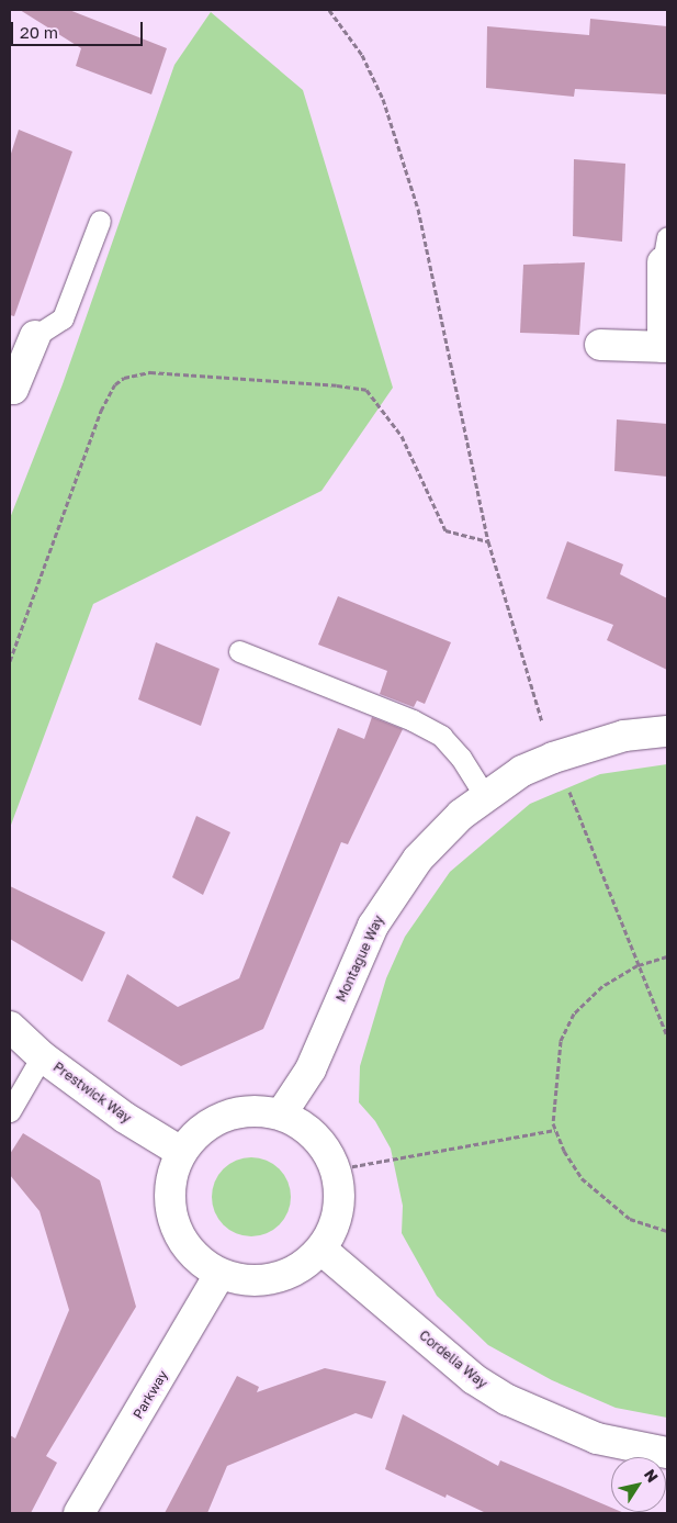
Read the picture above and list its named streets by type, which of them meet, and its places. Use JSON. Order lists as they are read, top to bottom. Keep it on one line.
{"streets":{"street":["Montague Way","Prestwick Way","Cordelia Way","Parkway"]},"crossings":[["Montague Way","Prestwick Way"],["Montague Way","Cordelia Way"],["Montague Way","Parkway"],["Prestwick Way","Cordelia Way"],["Prestwick Way","Parkway"],["Cordelia Way","Parkway"]],"scale_bar":"20 m","north":"top right"}
